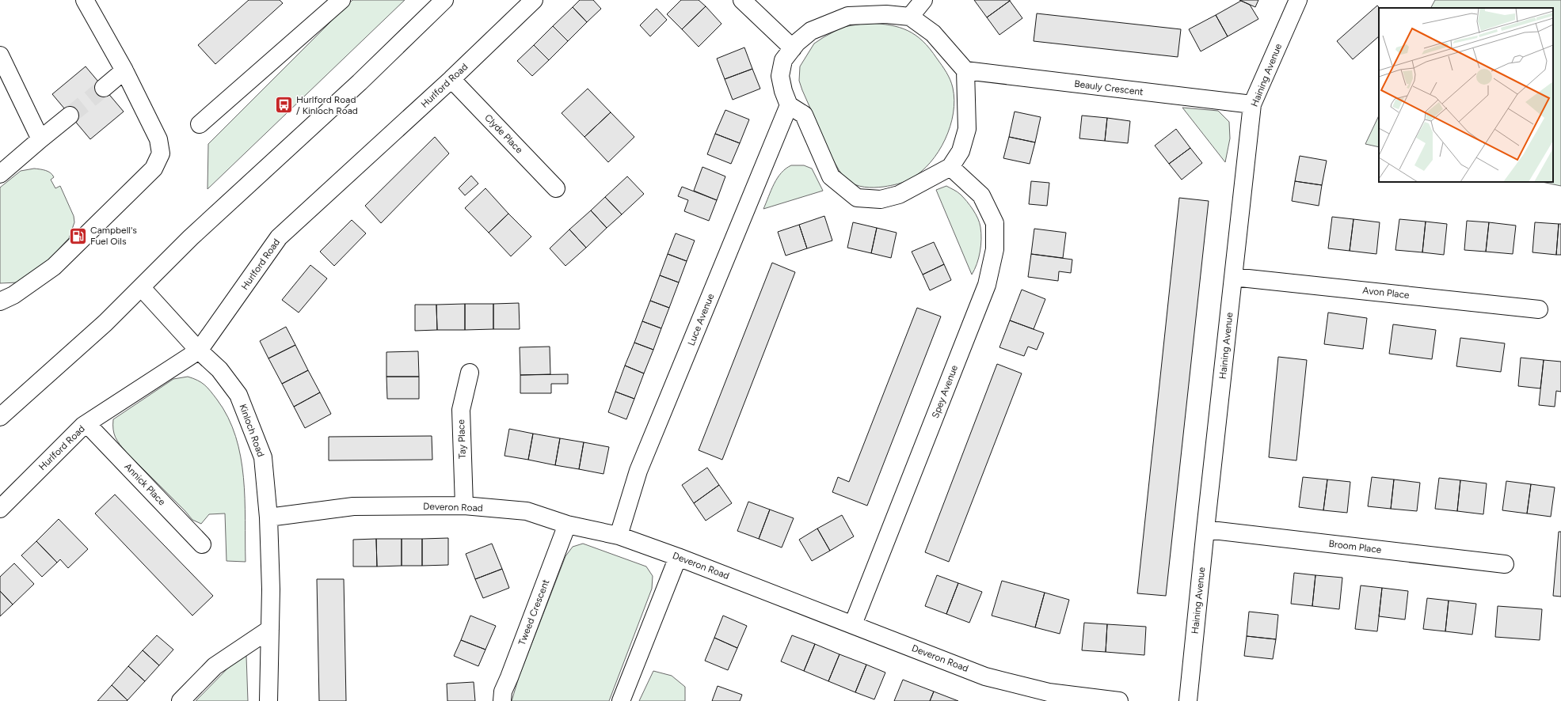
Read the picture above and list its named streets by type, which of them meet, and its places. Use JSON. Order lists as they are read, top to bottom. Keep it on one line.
{"streets":{"street":["Haining Avenue","Hurlford Road","Beauly Crescent","Clyde Place","Avon Place","Luce Avenue","Spey Avenue","Kinloch Road","Tay Place","Annick Place","Deveron Road","Broom Place","Tweed Crescent"]},"crossings":[["Haining Avenue","Beauly Crescent"],["Haining Avenue","Avon Place"],["Haining Avenue","Broom Place"],["Hurlford Road","Clyde Place"],["Hurlford Road","Kinloch Road"],["Hurlford Road","Annick Place"],["Luce Avenue","Deveron Road"],["Spey Avenue","Deveron Road"],["Kinloch Road","Deveron Road"],["Tay Place","Deveron Road"],["Deveron Road","Tweed Crescent"]],"places":{"bus stop":["Hurlford Road / Kinloch Road"],"fuel station":["Campbell's Fuel Oils"]}}
